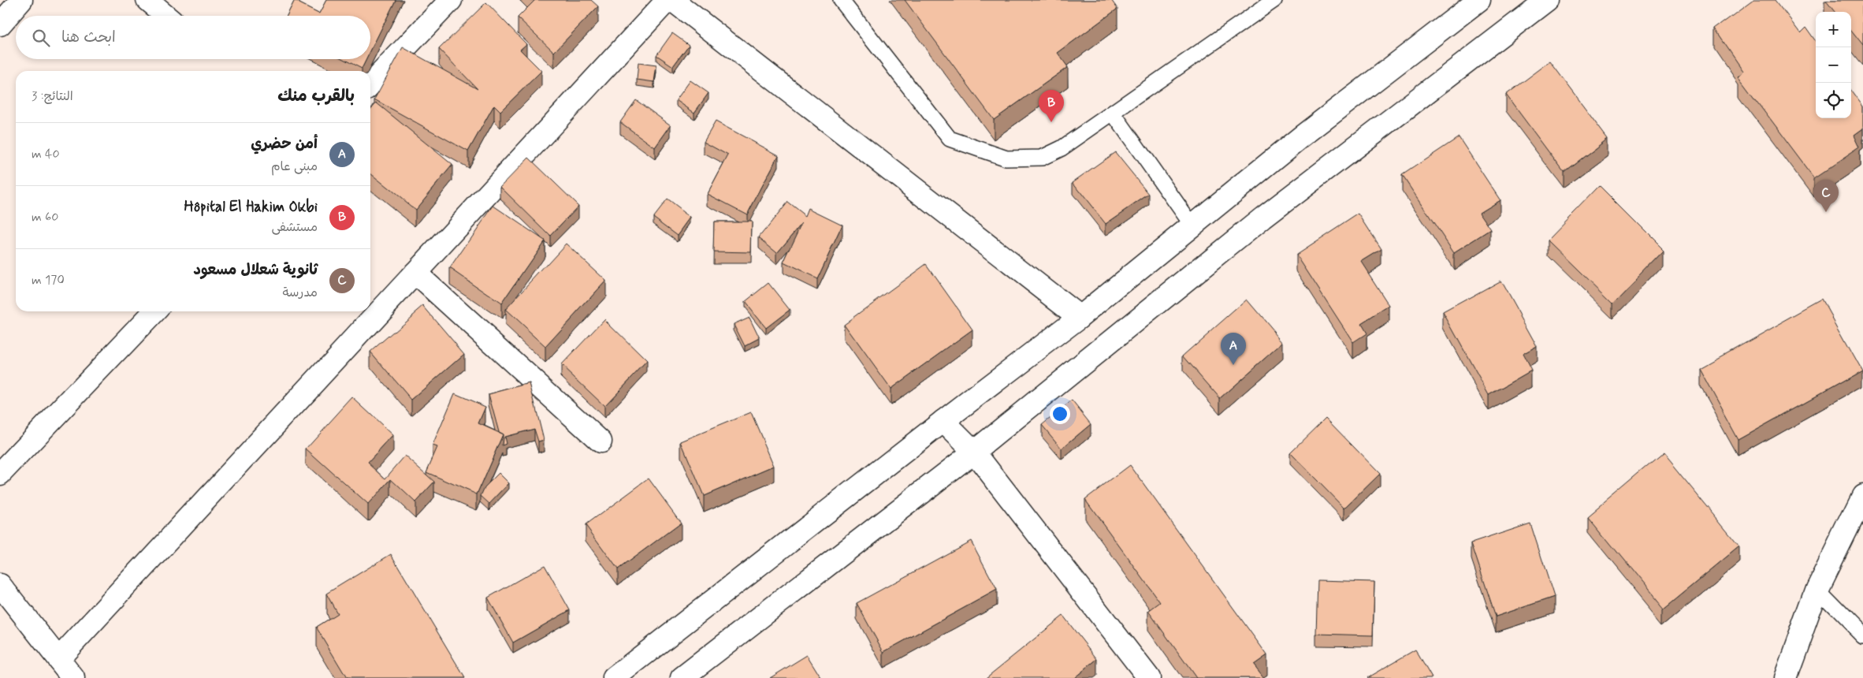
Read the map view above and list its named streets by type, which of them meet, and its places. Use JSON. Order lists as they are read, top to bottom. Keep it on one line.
{"page":{"map_buttons":["+","−"],"search":"ابحث هنا","heading":["بالقرب منك","النتائج: 3"],"pins":["B","C","A"],"list":[{"mark":"A","name":"أمن حضري","note":"مبنى عام","value":"40 m"},{"mark":"B","name":"Hôpital El Hakim Okbi","note":"مستشفى","value":"60 m"},{"mark":"C","name":"ثانوية شعلال مسعود","note":"مدرسة","value":"170 m"}]}}
